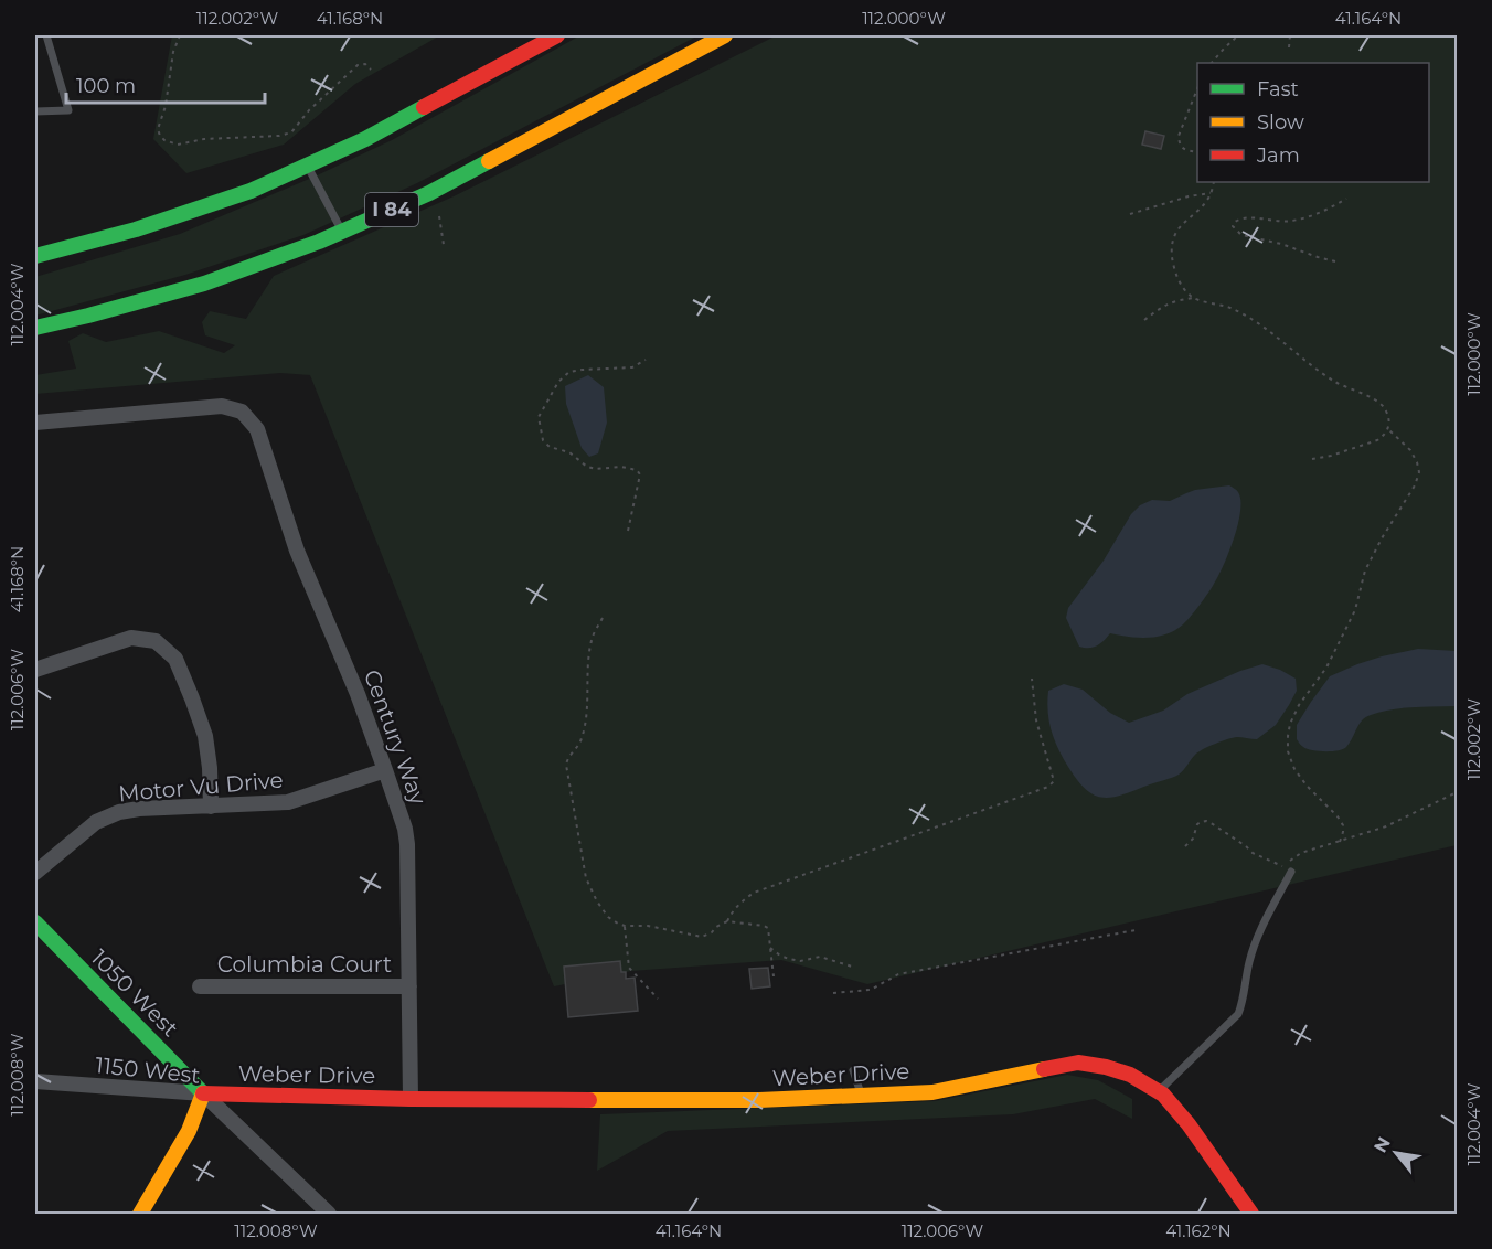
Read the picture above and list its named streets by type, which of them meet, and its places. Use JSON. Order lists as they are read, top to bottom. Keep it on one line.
{"streets":{"main road":["I 84","1050 West","Weber Drive"],"street":["Century Way","Motor Vu Drive","Columbia Court","1150 West"]},"crossings":[["Century Way","Motor Vu Drive"],["Century Way","Columbia Court"],["Century Way","Weber Drive"],["1050 West","1150 West"],["1050 West","Weber Drive"],["1150 West","Weber Drive"]],"legend":["Fast","Slow","Jam"],"scale_bar":"100 m","north":"top left","coordinates":["112.002°W","41.168°N","112.000°W","41.164°N","112.004°W","112.006°W","112.008°W","41.162°N"]}
